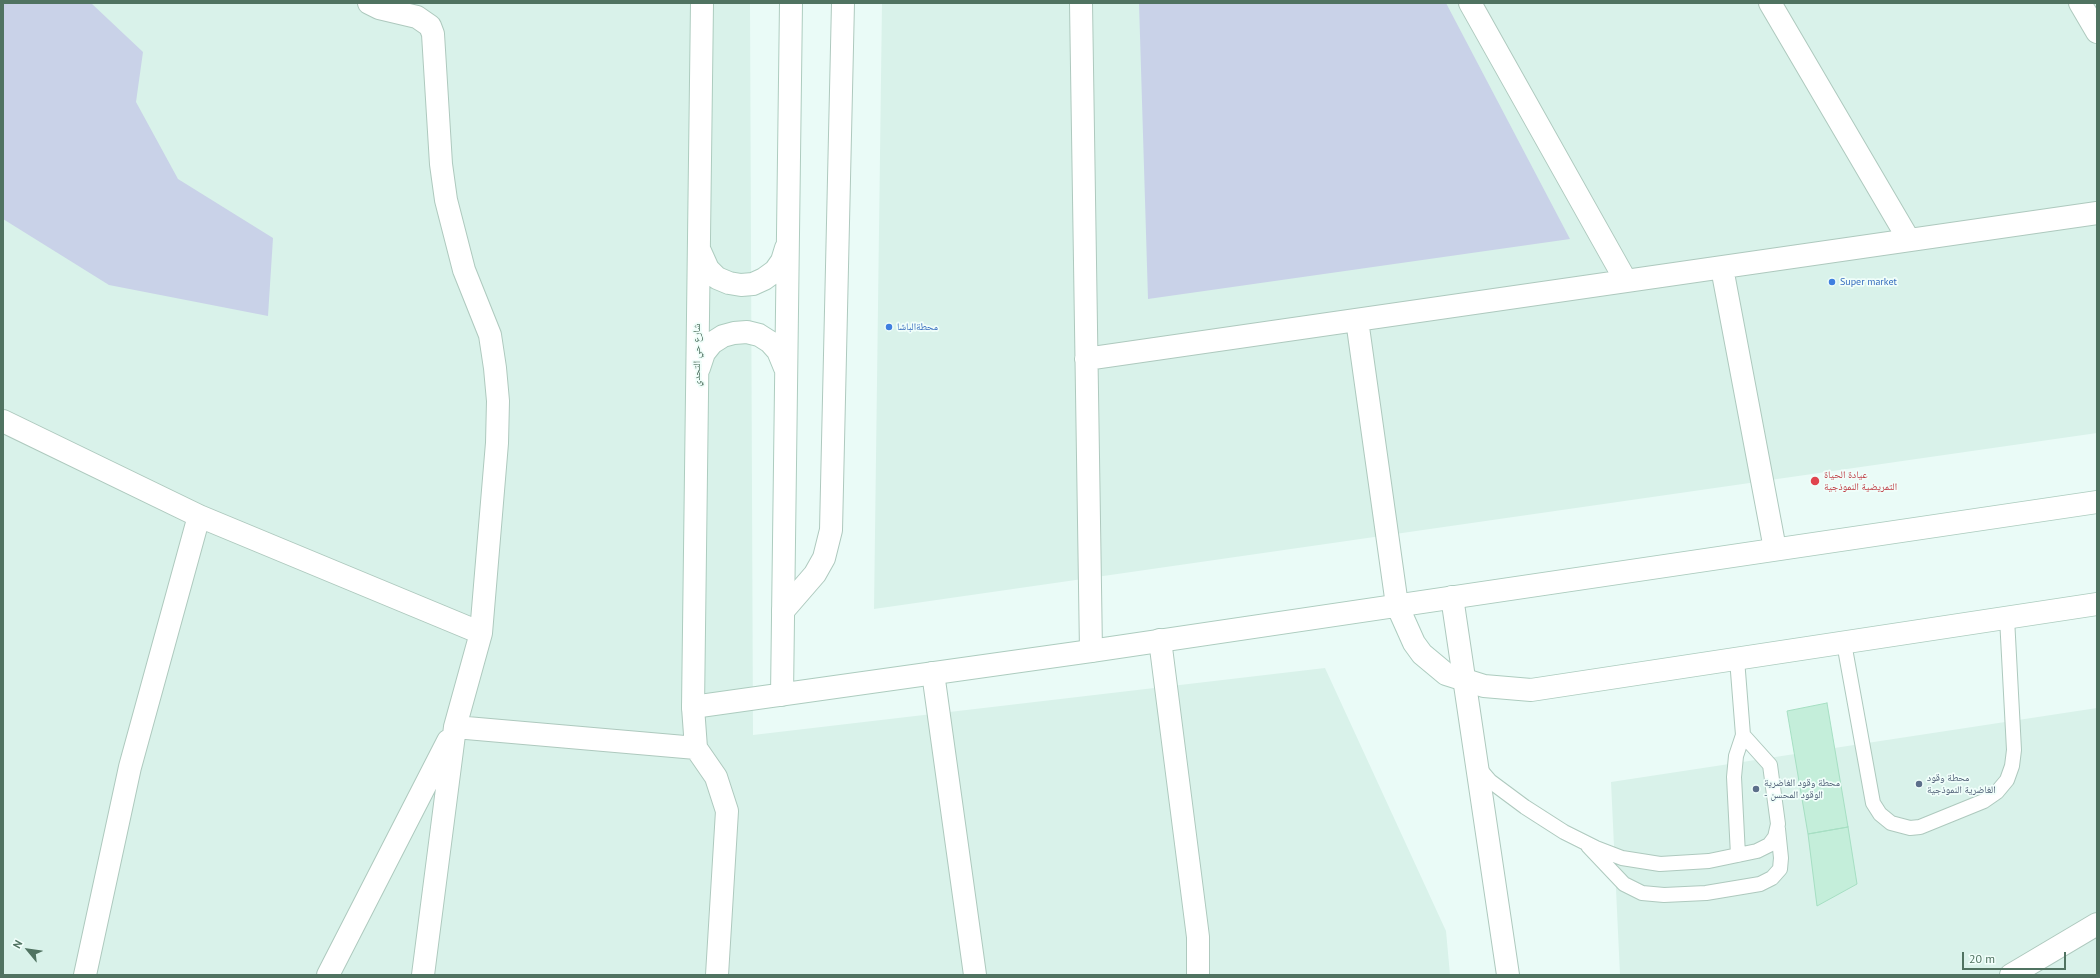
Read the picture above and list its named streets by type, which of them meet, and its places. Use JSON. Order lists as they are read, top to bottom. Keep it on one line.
{"streets":{"street":["شارع حي التحدي"]},"places":["Super market","محطةالباشا","عيادة الحياة التمريضية النموذجية","محطة وقود الغاضرية النموذجية","محطة وقود الغاضرية - الوقود المحسن"],"scale_bar":"20 m","north":"top left"}
